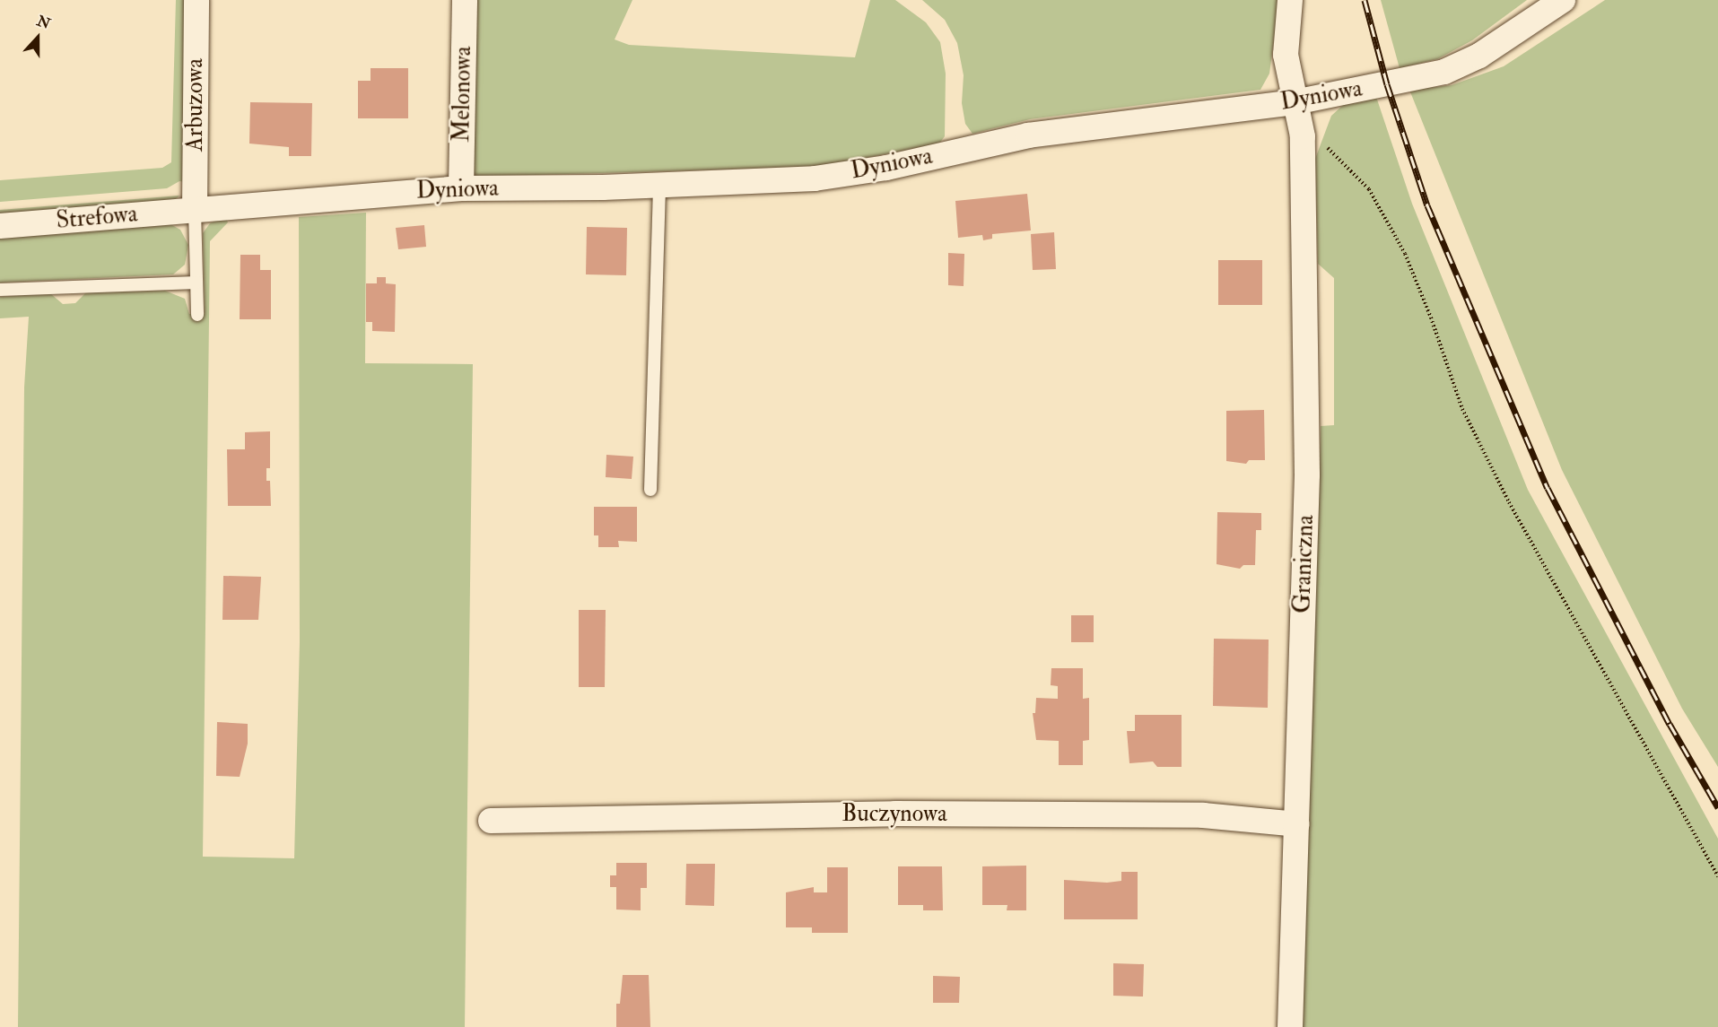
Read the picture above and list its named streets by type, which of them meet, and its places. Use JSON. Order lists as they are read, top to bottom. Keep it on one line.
{"streets":{"street":["Melonowa","Dyniowa","Arbuzowa","Strefowa","Graniczna","Buczynowa"]},"crossings":[["Melonowa","Dyniowa"],["Dyniowa","Arbuzowa"],["Dyniowa","Strefowa"],["Dyniowa","Graniczna"],["Arbuzowa","Strefowa"],["Graniczna","Buczynowa"]],"north":"top"}
